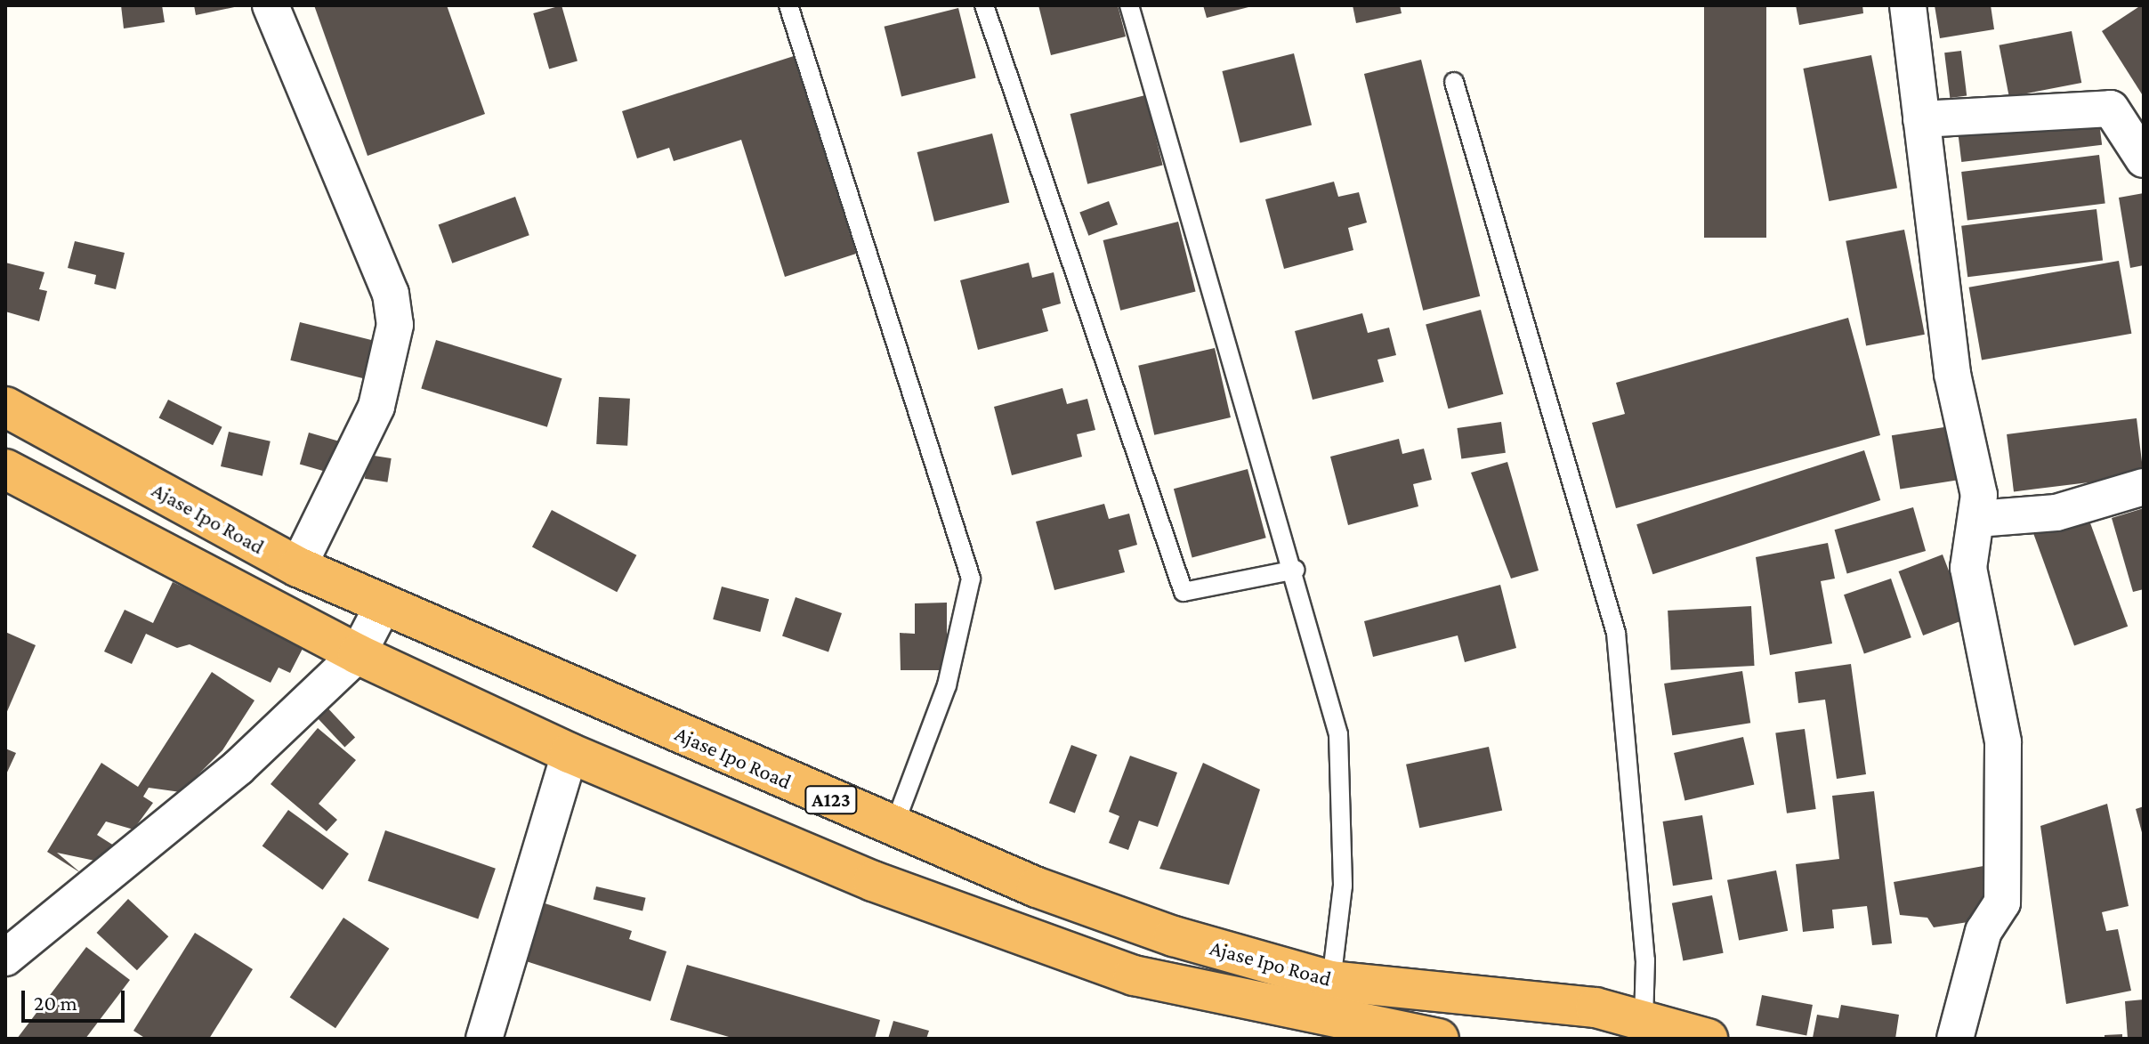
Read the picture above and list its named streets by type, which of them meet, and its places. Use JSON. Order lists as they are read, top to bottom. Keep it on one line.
{"streets":{"highway":["Ajase Ipo Road","A123"]},"scale_bar":"20 m"}
